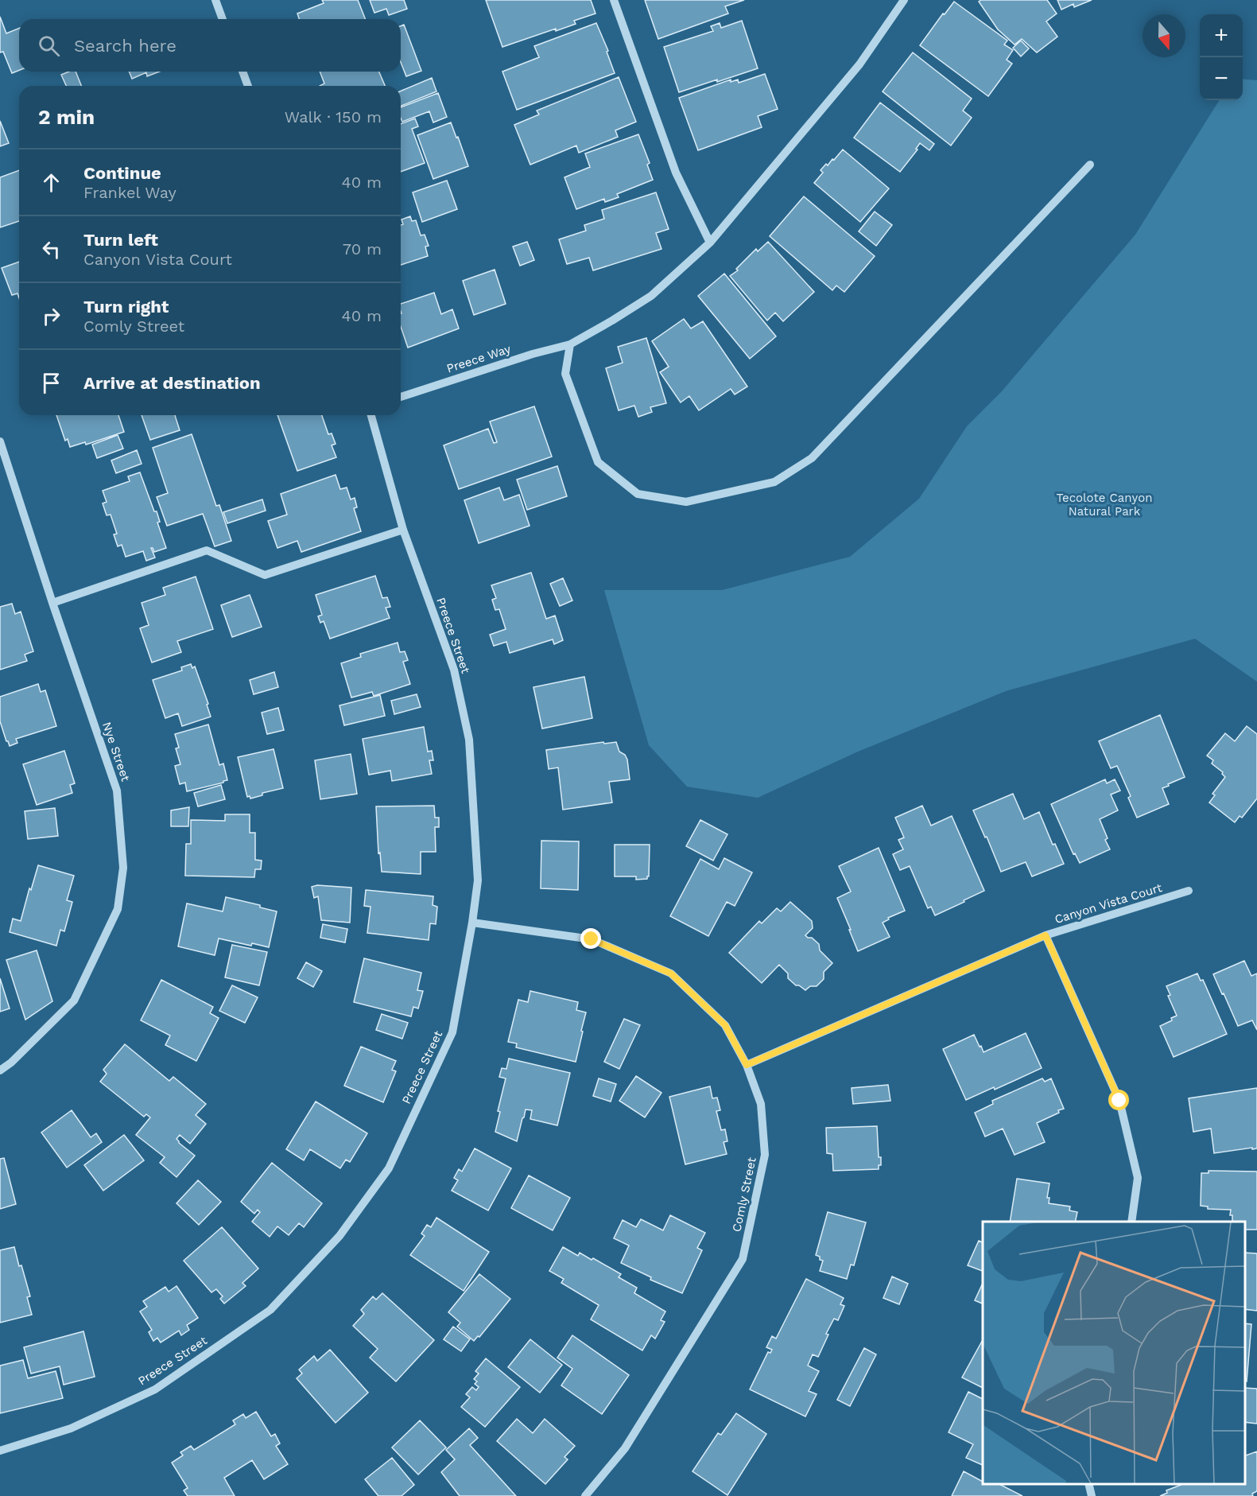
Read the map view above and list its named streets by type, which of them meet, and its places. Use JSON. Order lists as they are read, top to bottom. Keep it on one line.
{"streets":{"street":["Preece Way","Preece Street","Nye Street","Canyon Vista Court","Comly Street"]},"crossings":[["Preece Street","Comly Street"],["Canyon Vista Court","Comly Street"]],"parks":["Tecolote Canyon Natural Park"],"north":"bottom","page":{"map_buttons":["+","−"],"search":"Search here","heading":["2 min","Walk · 150 m"],"list":[["Continue","Frankel Way","40 m"],["Turn left","Canyon Vista Court","70 m"],["Turn right","Comly Street","40 m"],"Arrive at destination"]}}
